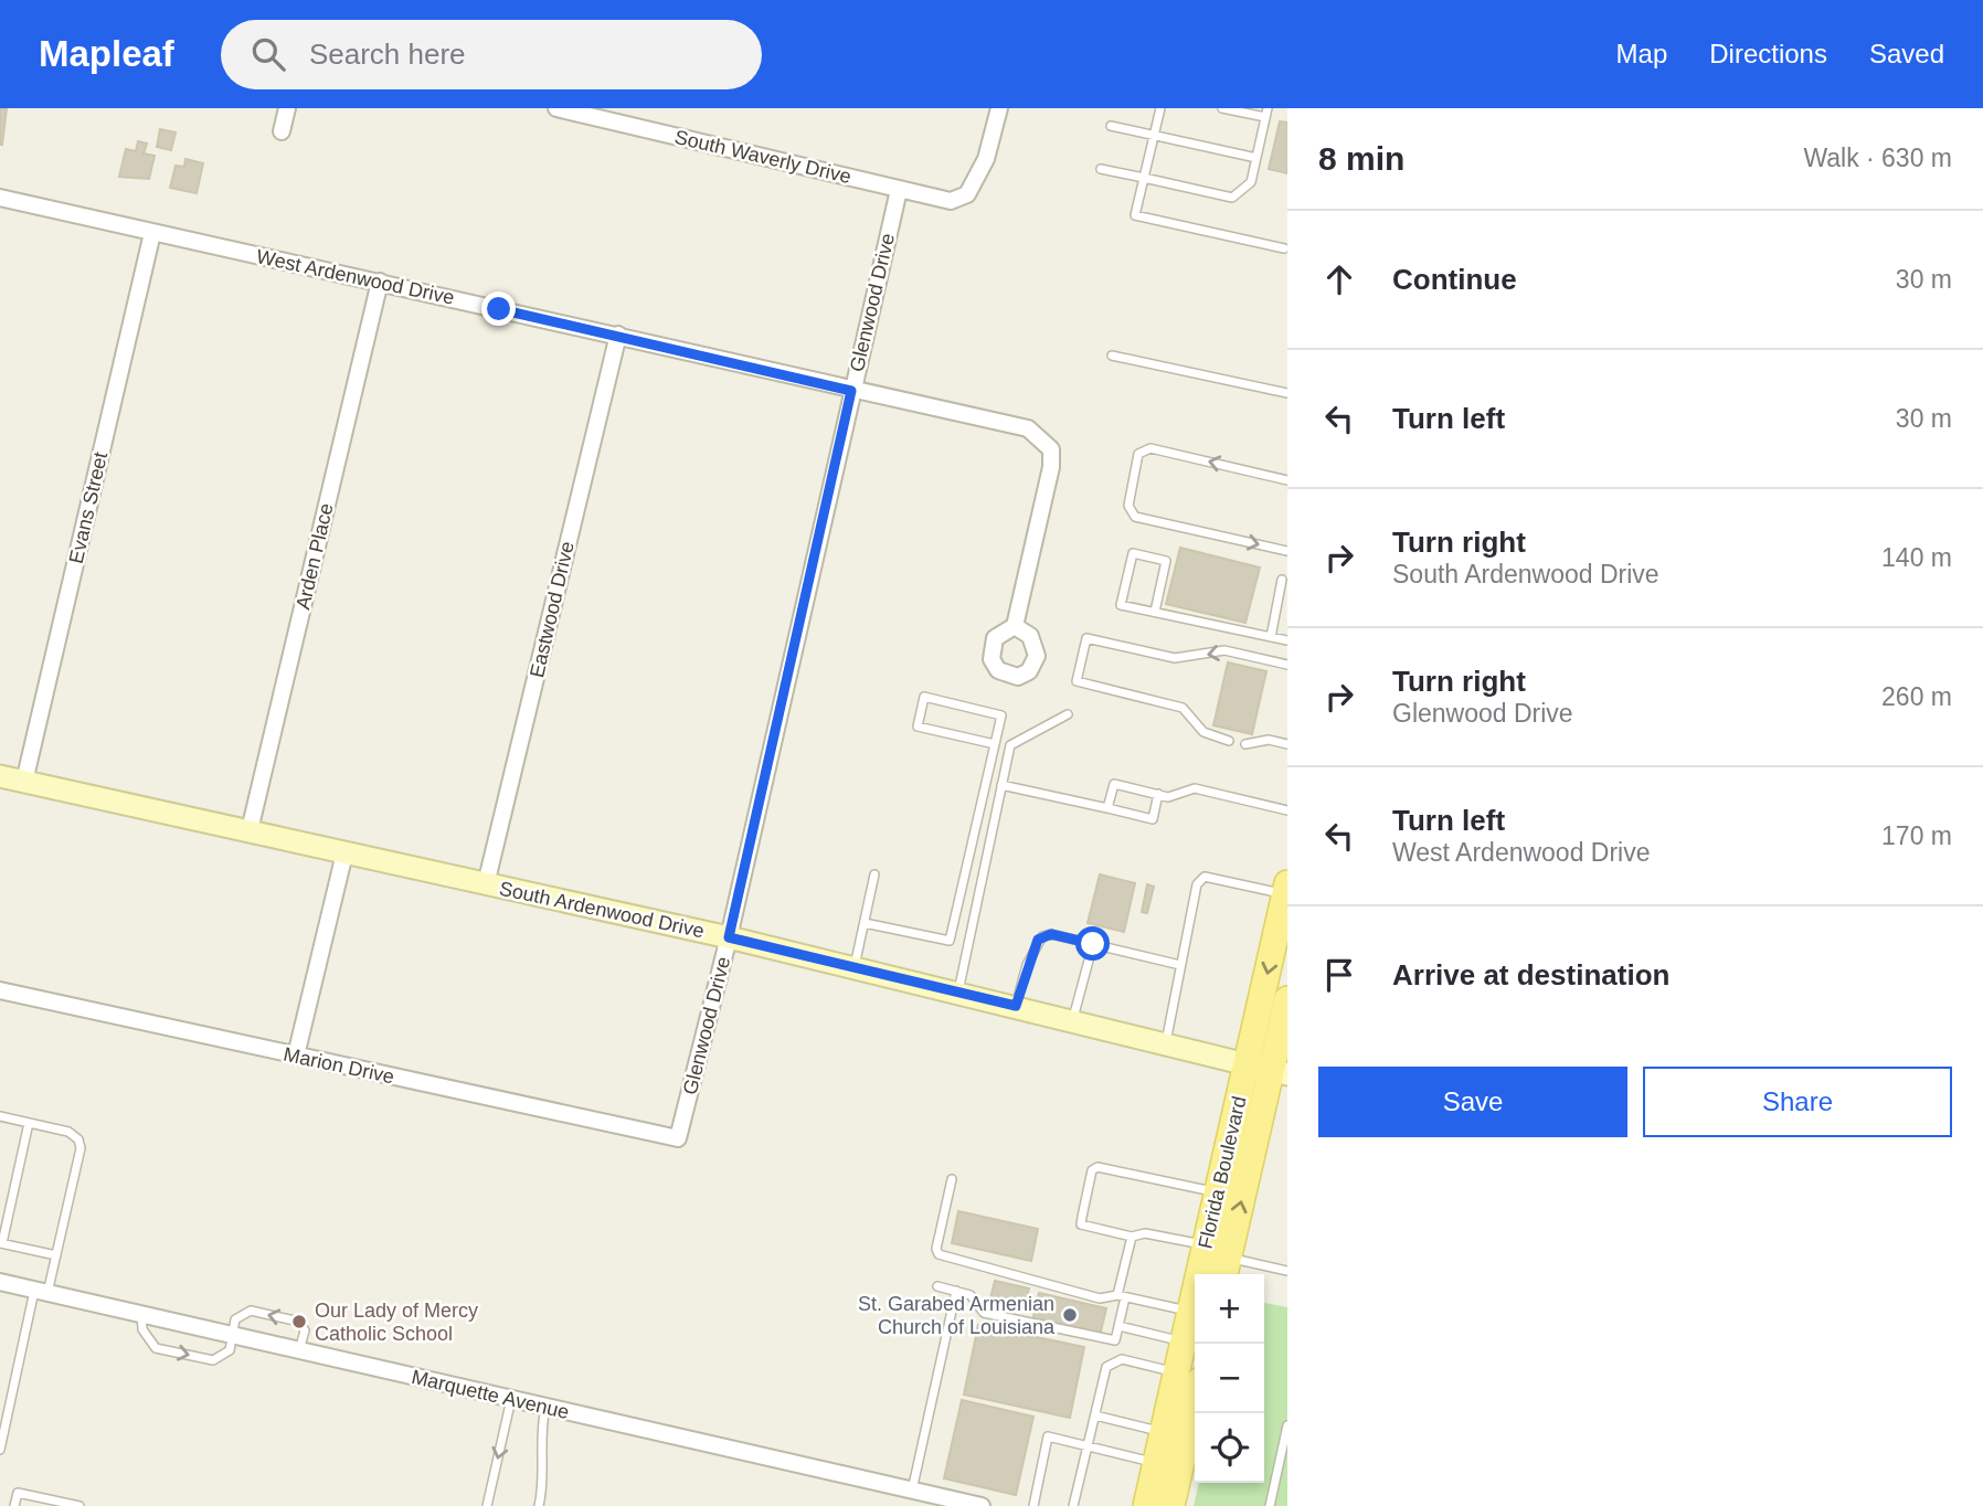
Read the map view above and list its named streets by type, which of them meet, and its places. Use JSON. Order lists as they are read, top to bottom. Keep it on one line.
{"streets":{"main road":["Florida Boulevard"],"street":["South Waverly Drive","West Ardenwood Drive","Glenwood Drive","Evans Street","Arden Place","Eastwood Drive","South Ardenwood Drive","Marion Drive","Marquette Avenue"]},"crossings":[["South Waverly Drive","Glenwood Drive"],["West Ardenwood Drive","Glenwood Drive"],["West Ardenwood Drive","Evans Street"],["West Ardenwood Drive","Arden Place"],["West Ardenwood Drive","Eastwood Drive"],["Glenwood Drive","South Ardenwood Drive"],["Glenwood Drive","Marion Drive"],["Evans Street","South Ardenwood Drive"],["Arden Place","South Ardenwood Drive"],["Eastwood Drive","South Ardenwood Drive"],["South Ardenwood Drive","Florida Boulevard"]],"places":["St. Garabed Armenian Church of Louisiana","Our Lady of Mercy Catholic School"],"page":{"header":"Mapleaf","search":"Search here","nav":["Map","Directions","Saved"],"heading":["8 min","Walk · 630 m"],"list":[["Continue","30 m"],["Turn left","30 m"],["Turn right","South Ardenwood Drive","140 m"],["Turn right","Glenwood Drive","260 m"],["Turn left","West Ardenwood Drive","170 m"],"Arrive at destination"],"buttons":["Save","Share"],"map_buttons":["+","−"]}}
